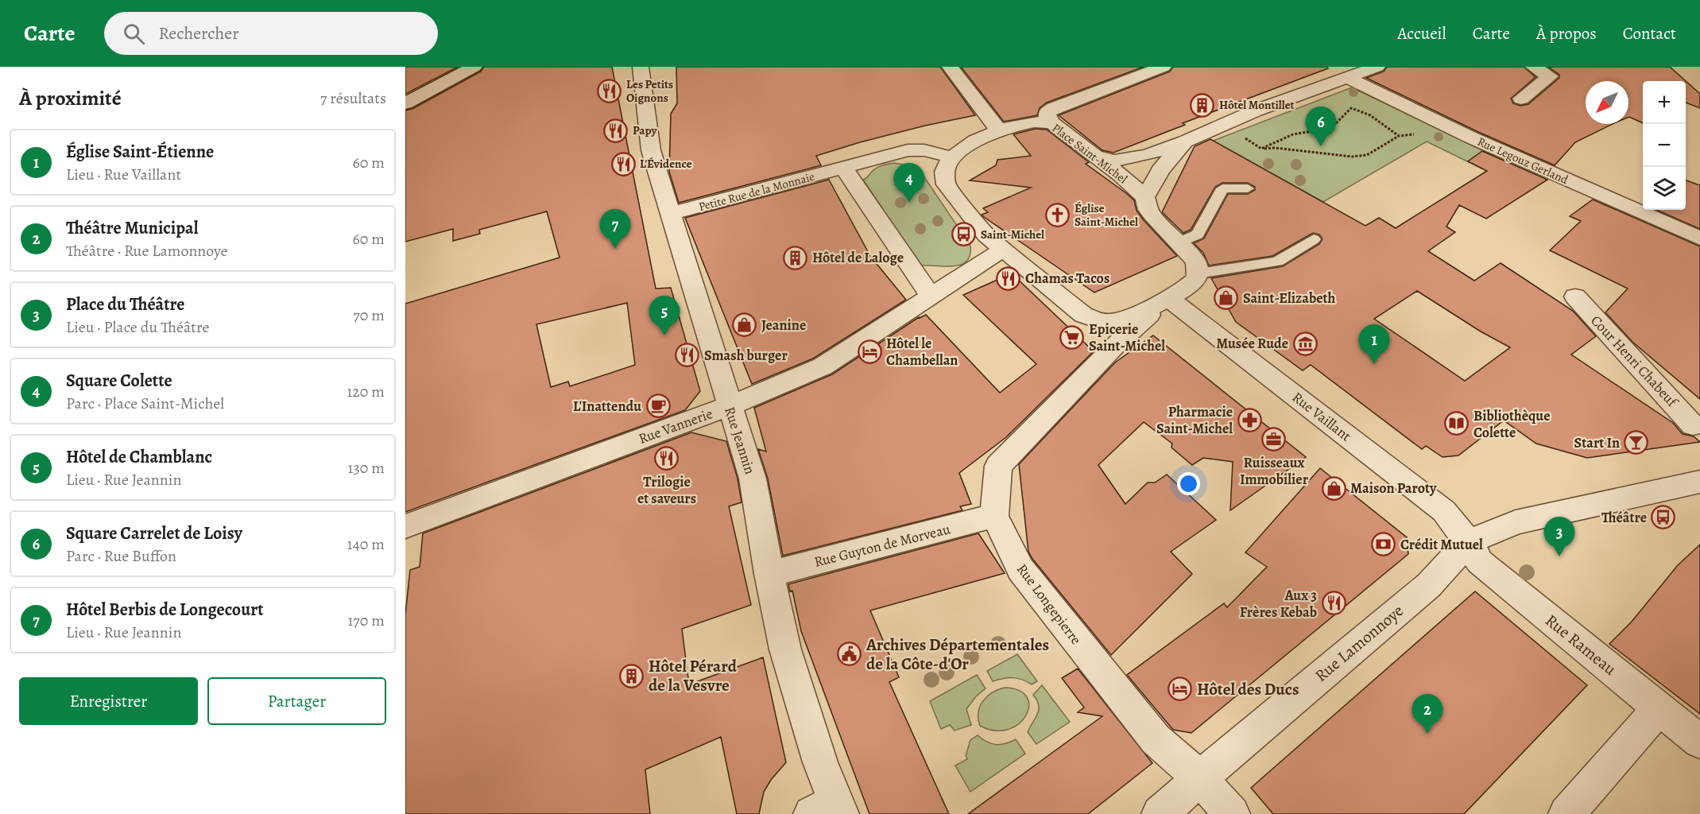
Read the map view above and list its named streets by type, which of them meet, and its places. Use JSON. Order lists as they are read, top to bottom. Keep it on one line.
{"streets":{"street":["Place Saint-Michel","Rue Legouz Gerland","Petite Rue de la Monnaie","Cour Henri Chabeuf","Rue Vaillant","Rue Vannerie","Rue Jeannin","Rue Guyton de Morveau","Rue Longepierre","Rue Lamonnoye","Rue Rameau"]},"crossings":[["Petite Rue de la Monnaie","Rue Jeannin"],["Rue Vaillant","Rue Lamonnoye"],["Rue Vaillant","Rue Rameau"],["Rue Vannerie","Rue Jeannin"],["Rue Jeannin","Rue Guyton de Morveau"],["Rue Guyton de Morveau","Rue Longepierre"],["Rue Longepierre","Rue Lamonnoye"],["Rue Lamonnoye","Rue Rameau"]],"places":{"restaurant":["Les Petits Oignons","Papy","L'Évidence","Chamas Tacos","Smash burger","Trilogie et saveurs","Aux 3 Frères Kebab"],"building":["Hôtel Montillet","Hôtel de Laloge","Hôtel Pérard de la Vesvre"],"church":["Église Saint-Michel"],"bus stop":["Saint-Michel","Théâtre"],"shop":["Saint-Elizabeth","Jeanine","Maison Paroty"],"supermarket":["Epicerie Saint-Michel"],"museum":["Musée Rude"],"hotel":["Hôtel le Chambellan","Hôtel des Ducs"],"cafe":["L'Inattendu"],"pharmacy":["Pharmacie Saint-Michel"],"library":["Bibliothèque Colette"],"office":["Ruisseaux Immobilier"],"bar":["Start In"],"bank":["Crédit Mutuel"],"public building":["Archives Départementales de la Côte-d'Or"]},"north":"bottom left","page":{"header":"Carte","search":"Rechercher","nav":["Accueil","Carte","À propos","Contact"],"heading":["À proximité","7 résultats"],"map_buttons":["+","−"],"pins":["6","4","7","5","1","3","2"],"list":[{"mark":"1","name":"Église Saint-Étienne","note":"Lieu · Rue Vaillant","value":"60 m"},{"mark":"2","name":"Théâtre Municipal","note":"Théâtre · Rue Lamonnoye","value":"60 m"},{"mark":"3","name":"Place du Théâtre","note":"Lieu · Place du Théâtre","value":"70 m"},{"mark":"4","name":"Square Colette","note":"Parc · Place Saint-Michel","value":"120 m"},{"mark":"5","name":"Hôtel de Chamblanc","note":"Lieu · Rue Jeannin","value":"130 m"},{"mark":"6","name":"Square Carrelet de Loisy","note":"Parc · Rue Buffon","value":"140 m"},{"mark":"7","name":"Hôtel Berbis de Longecourt","note":"Lieu · Rue Jeannin","value":"170 m"}],"buttons":["Enregistrer","Partager"]}}
